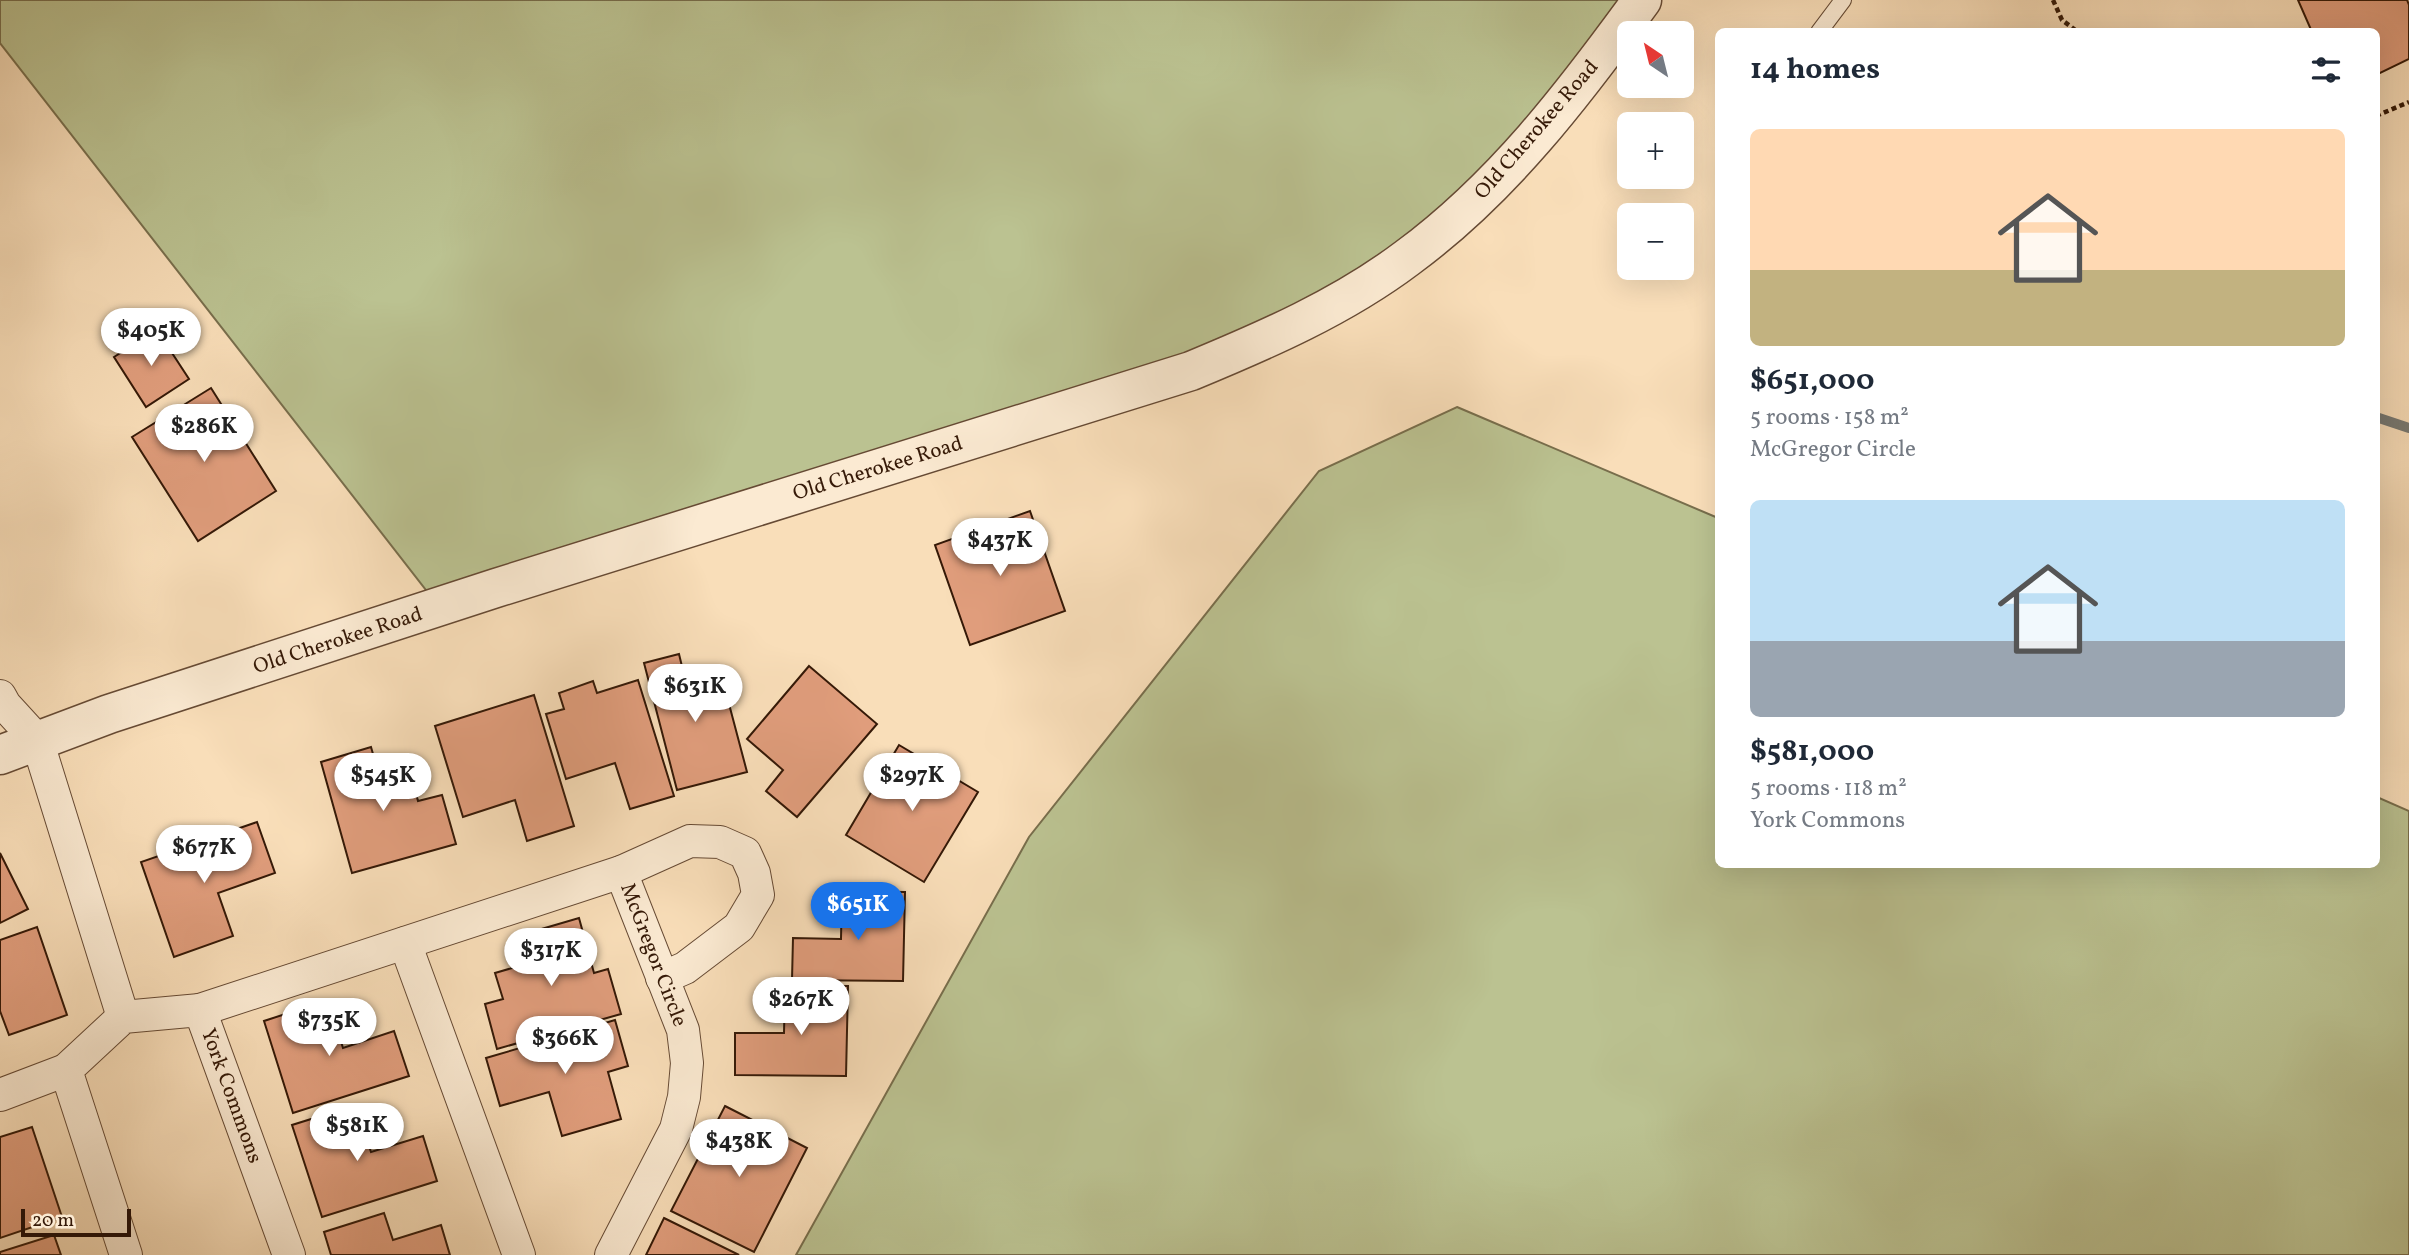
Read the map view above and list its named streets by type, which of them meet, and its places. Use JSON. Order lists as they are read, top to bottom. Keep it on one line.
{"streets":{"street":["Old Cherokee Road","McGregor Circle","York Commons"]},"crossings":[["McGregor Circle","York Commons"]],"scale_bar":"20 m","north":"top left","page":{"map_buttons":["+","−"],"heading":"14 homes","list":[{"name":"$651,000","note":"5 rooms · 158 m² · McGregor Circle"},{"name":"$581,000","note":"5 rooms · 118 m² · York Commons"}],"price":["$405K","$286K","$437K","$631K","$545K","$297K","$677K","$651K","$317K","$267K","$735K","$366K","$581K","$438K"],"scale":"20 m"}}
